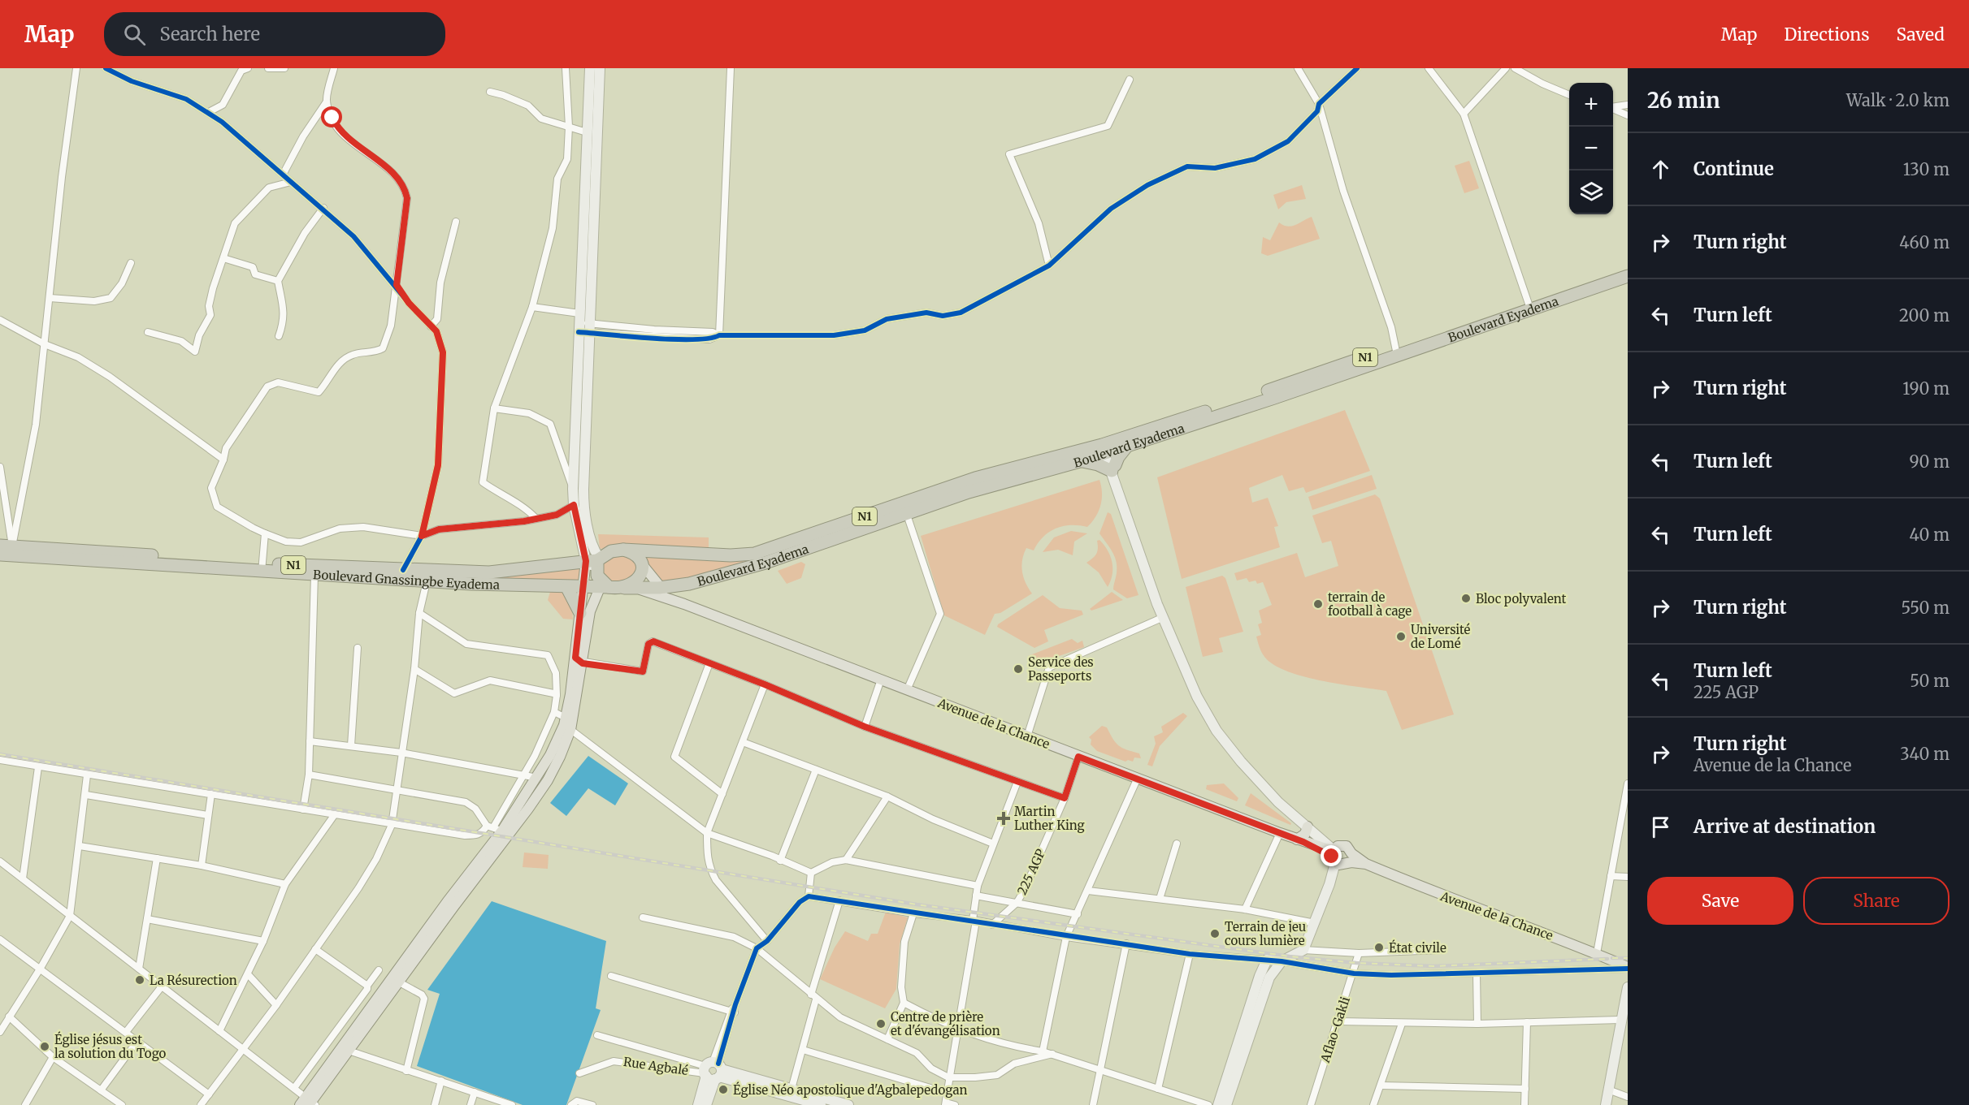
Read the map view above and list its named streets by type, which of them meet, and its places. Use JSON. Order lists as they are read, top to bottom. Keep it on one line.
{"streets":{"highway":["Boulevard Eyadema","N1","Boulevard Gnassingbe Eyadema"],"main road":["Avenue de la Chance"],"street":["225 AGP","Aflao-Gakli","Rue Agbalé"]},"crossings":[["Boulevard Eyadema","N1"],["Boulevard Eyadema","Boulevard Gnassingbe Eyadema"],["N1","Boulevard Gnassingbe Eyadema"],["Avenue de la Chance","225 AGP"]],"places":{"other":["Bloc polyvalent","terrain de football à cage","Université de Lomé","Service des Passeports","Terrain de jeu cours lumière","État civile","La Résurection","Centre de prière et d'évangélisation","Église jésus est la solution du Togo","Église Néo apostolique d'Agbalepedogan"],"health":["Martin Luther King"]},"page":{"header":"Map","search":"Search here","nav":["Map","Directions","Saved"],"heading":["26 min","Walk · 2.0 km"],"map_buttons":["+","−"],"list":[["Continue","130 m"],["Turn right","460 m"],["Turn left","200 m"],["Turn right","190 m"],["Turn left","90 m"],["Turn left","40 m"],["Turn right","550 m"],["Turn left","225 AGP","50 m"],["Turn right","Avenue de la Chance","340 m"],"Arrive at destination"],"buttons":["Save","Share"]}}
